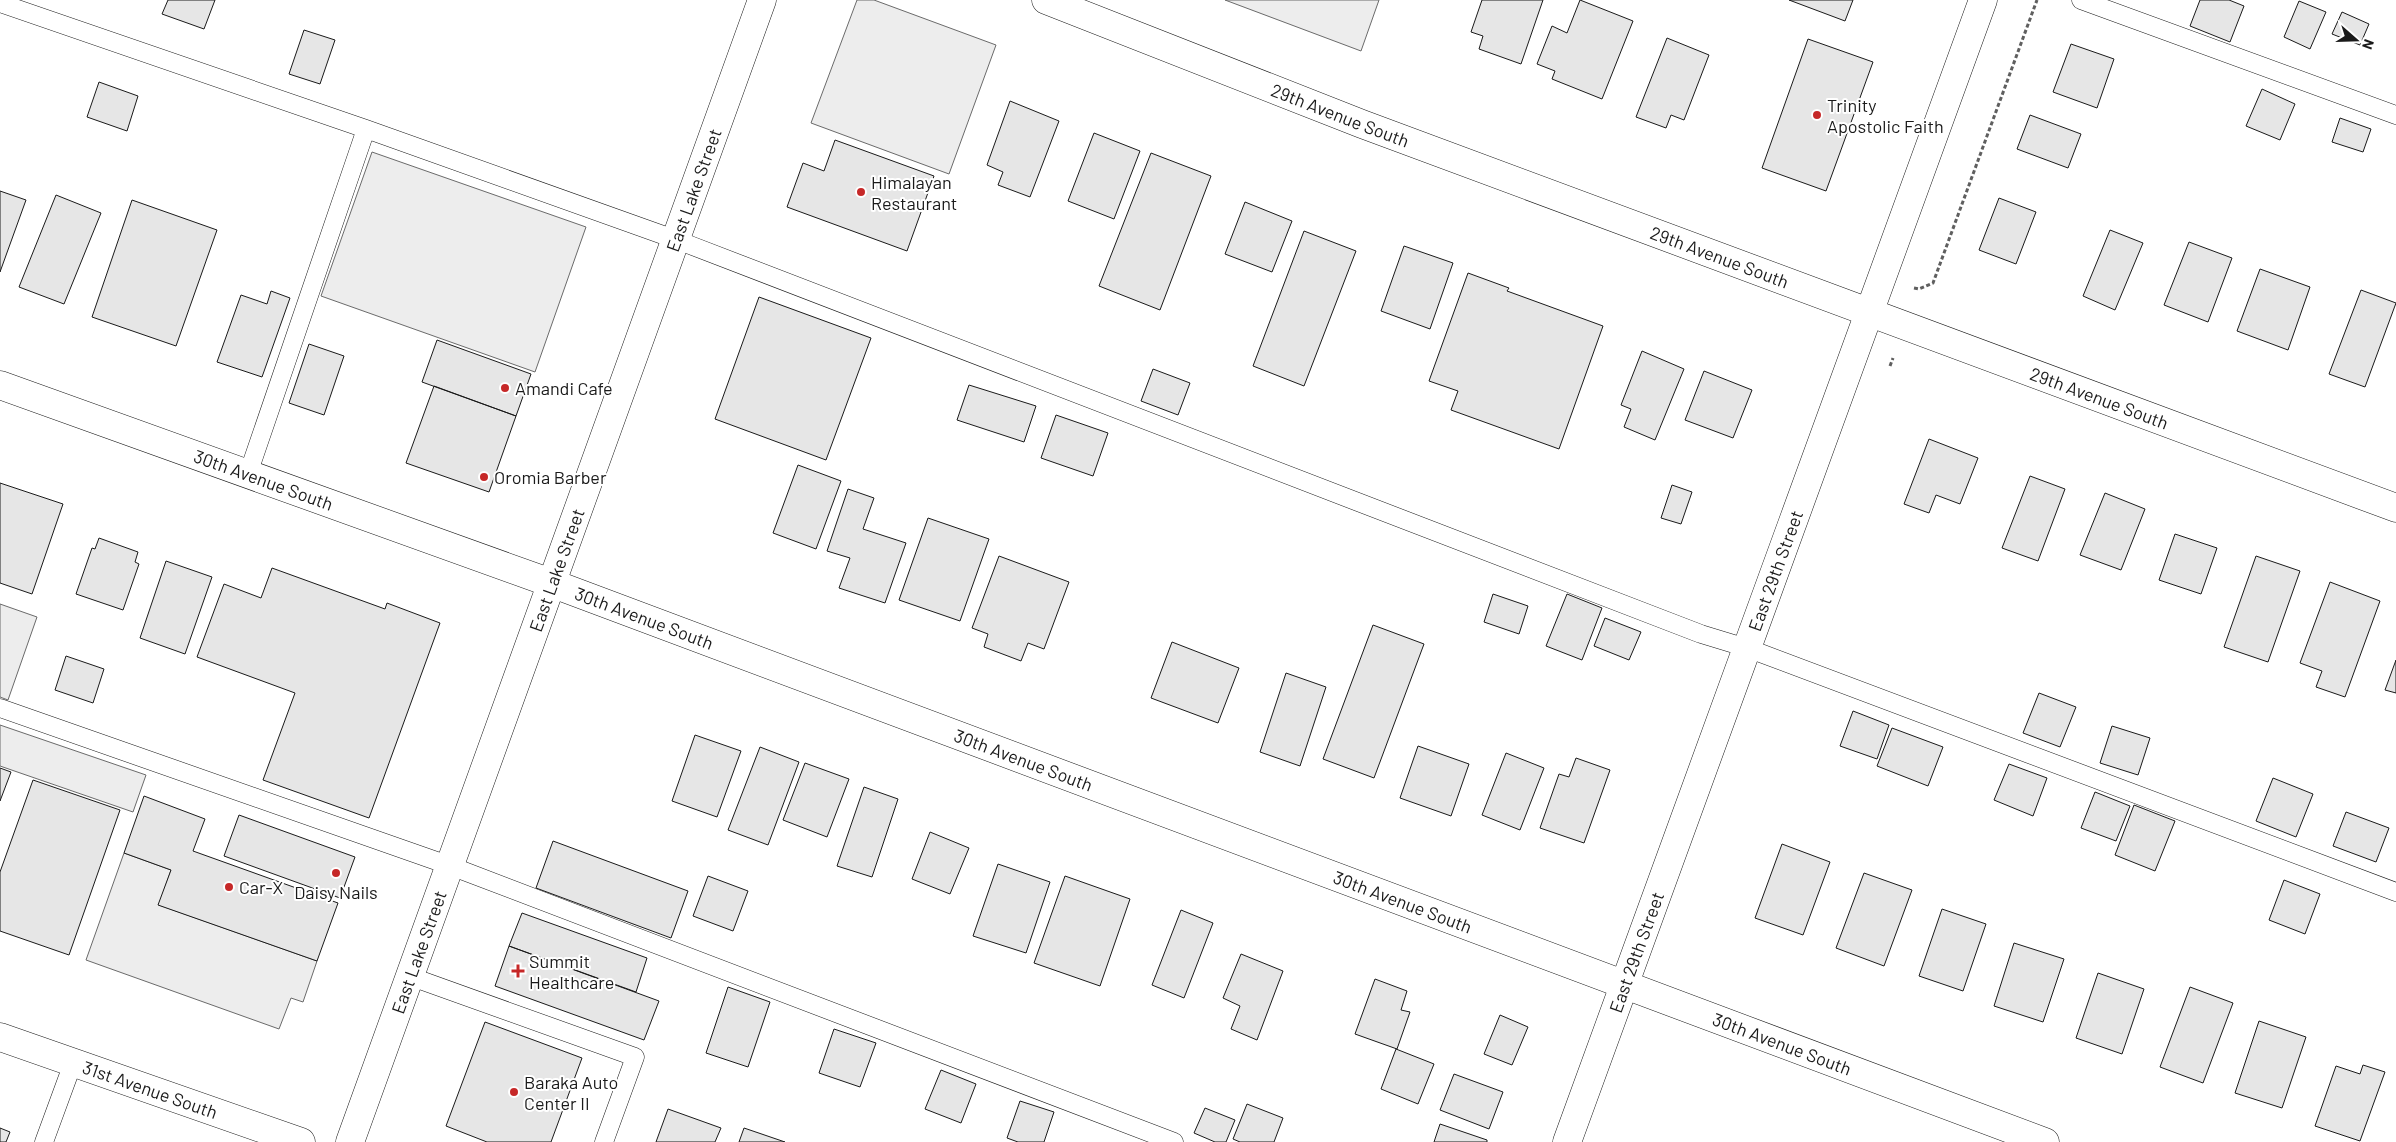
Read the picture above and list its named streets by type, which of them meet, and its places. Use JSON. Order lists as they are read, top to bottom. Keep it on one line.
{"streets":{"street":["29th Avenue South","East Lake Street","30th Avenue South","East 29th Street","31st Avenue South"]},"crossings":[["29th Avenue South","East 29th Street"],["East Lake Street","30th Avenue South"],["30th Avenue South","East 29th Street"]],"places":{"other":["Trinity Apostolic Faith","Himalayan Restaurant","Amandi Cafe","Oromia Barber","Daisy Nails","Car-X","Baraka Auto Center II"],"health":["Summit Healthcare"]},"north":"right"}
